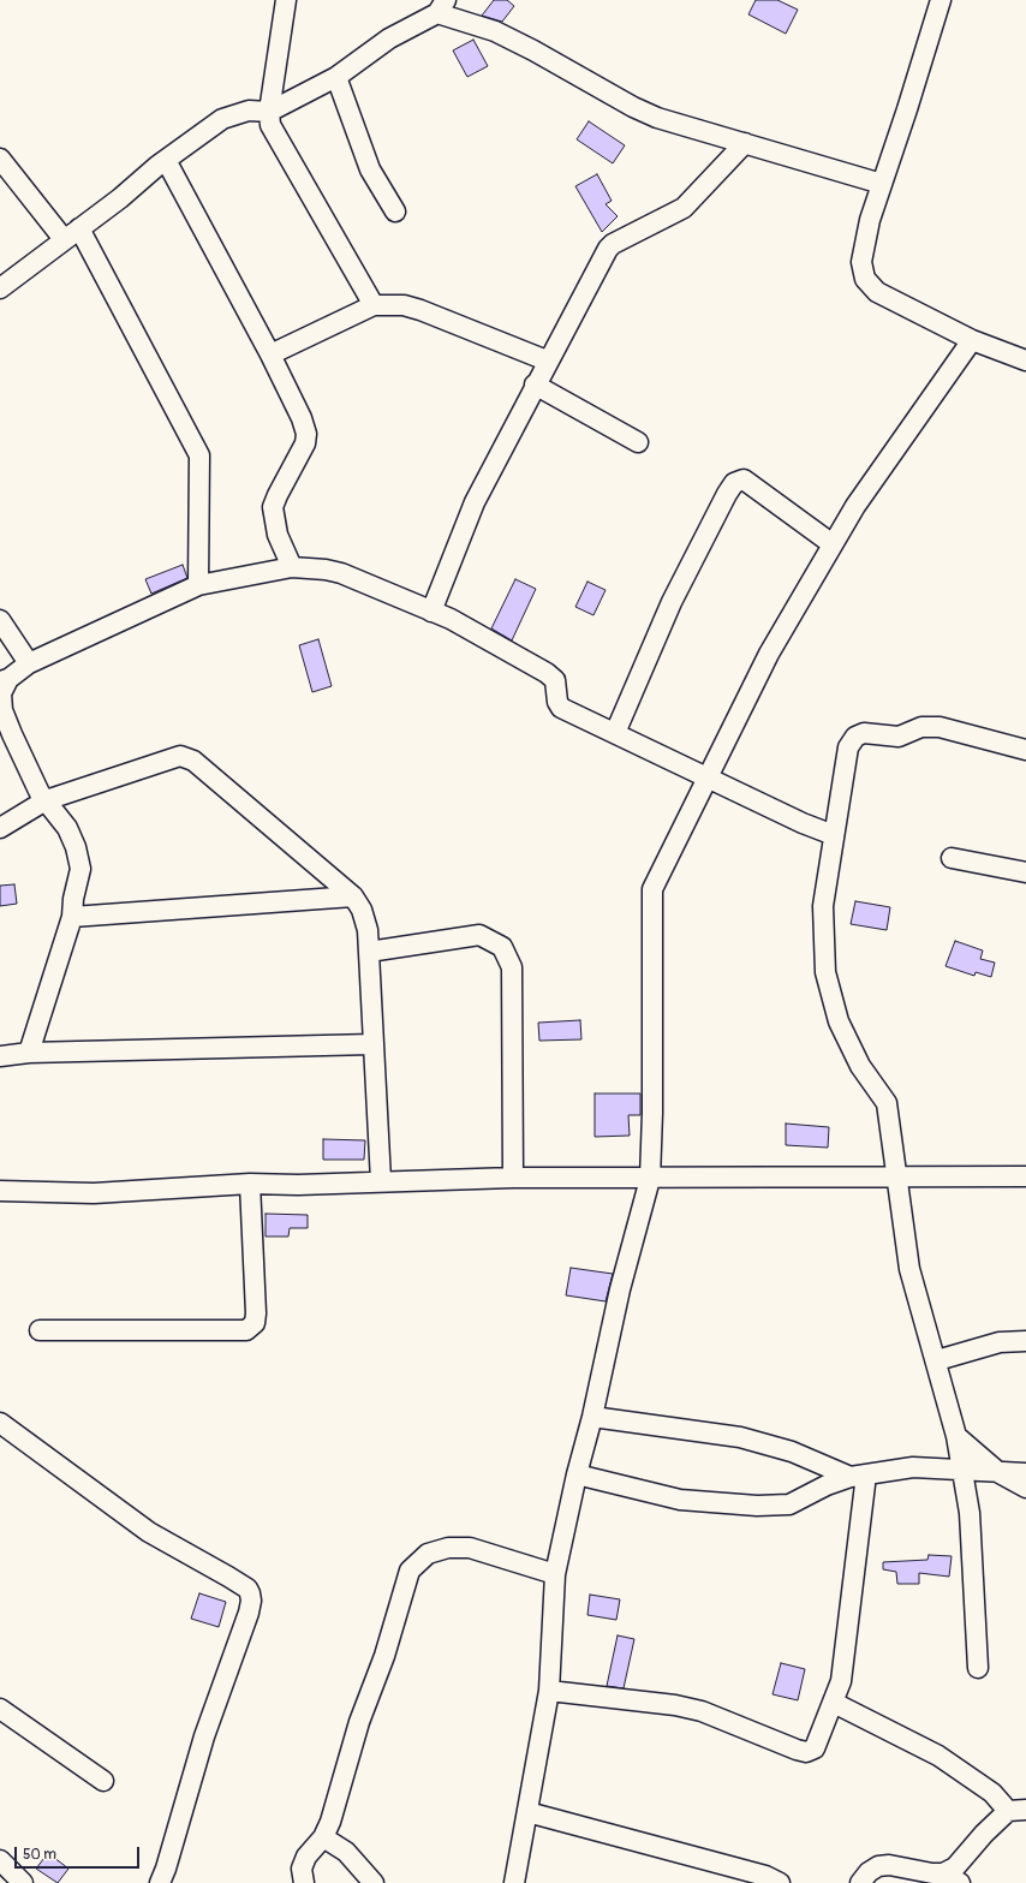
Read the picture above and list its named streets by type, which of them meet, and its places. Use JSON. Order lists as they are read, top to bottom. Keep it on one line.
{"scale_bar":"50 m"}
